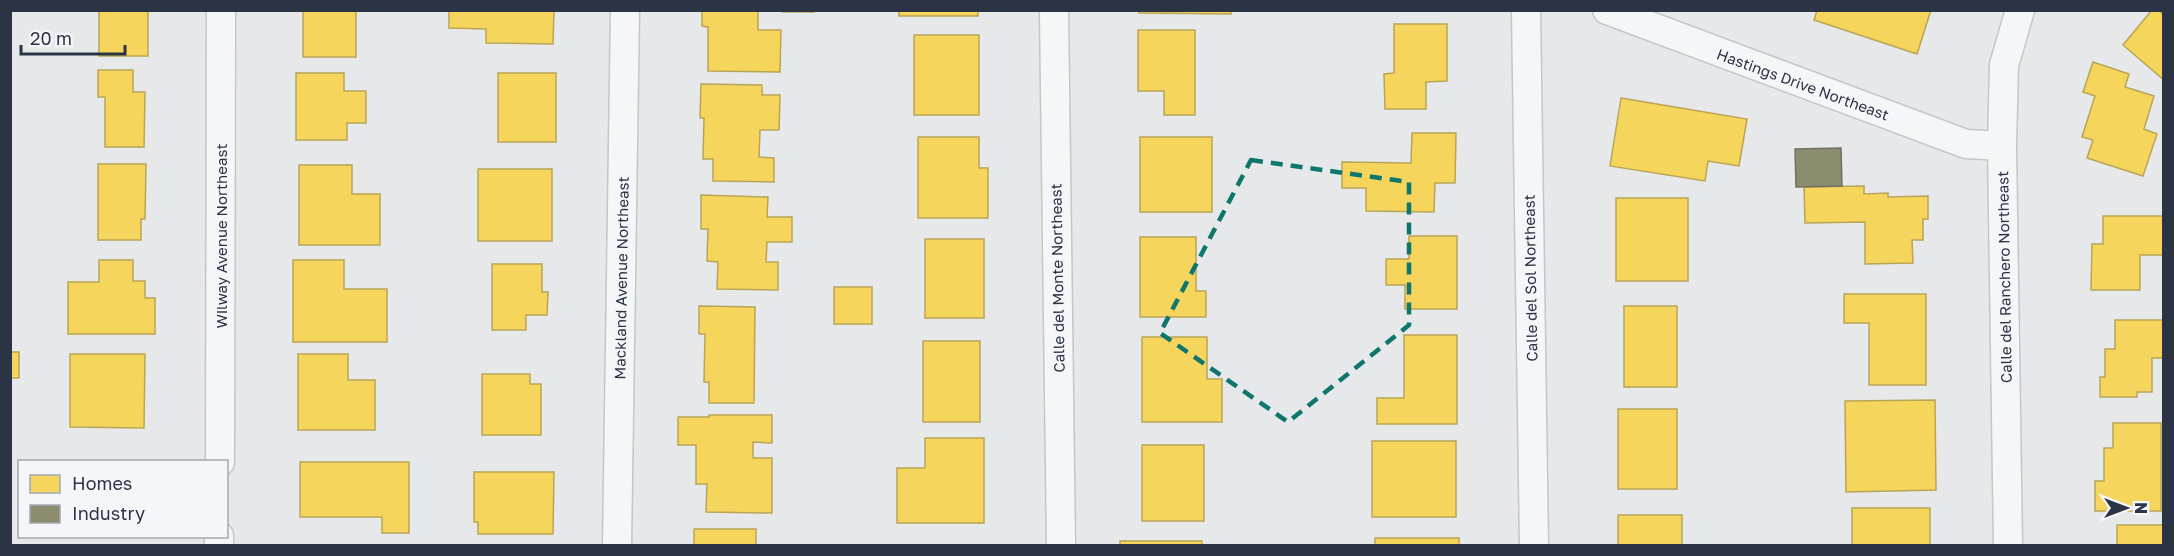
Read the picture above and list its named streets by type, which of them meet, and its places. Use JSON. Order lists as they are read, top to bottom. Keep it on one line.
{"streets":{"street":["Hastings Drive Northeast","Wilway Avenue Northeast","Calle del Ranchero Northeast","Mackland Avenue Northeast","Calle del Monte Northeast","Calle del Sol Northeast"]},"crossings":[["Hastings Drive Northeast","Calle del Ranchero Northeast"]],"legend":["Homes","Industry"],"scale_bar":"20 m","north":"right"}
